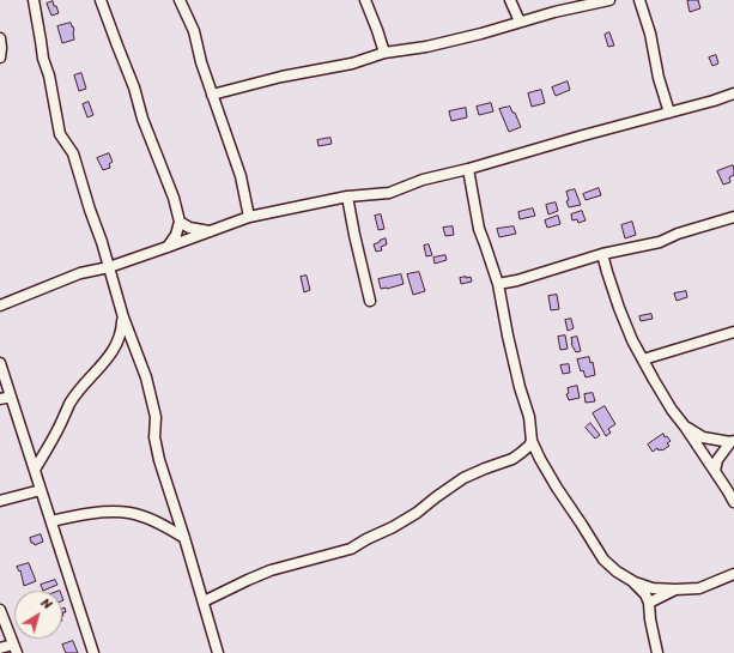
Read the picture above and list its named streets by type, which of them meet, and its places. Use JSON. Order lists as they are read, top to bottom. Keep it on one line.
{"north":"top right"}
